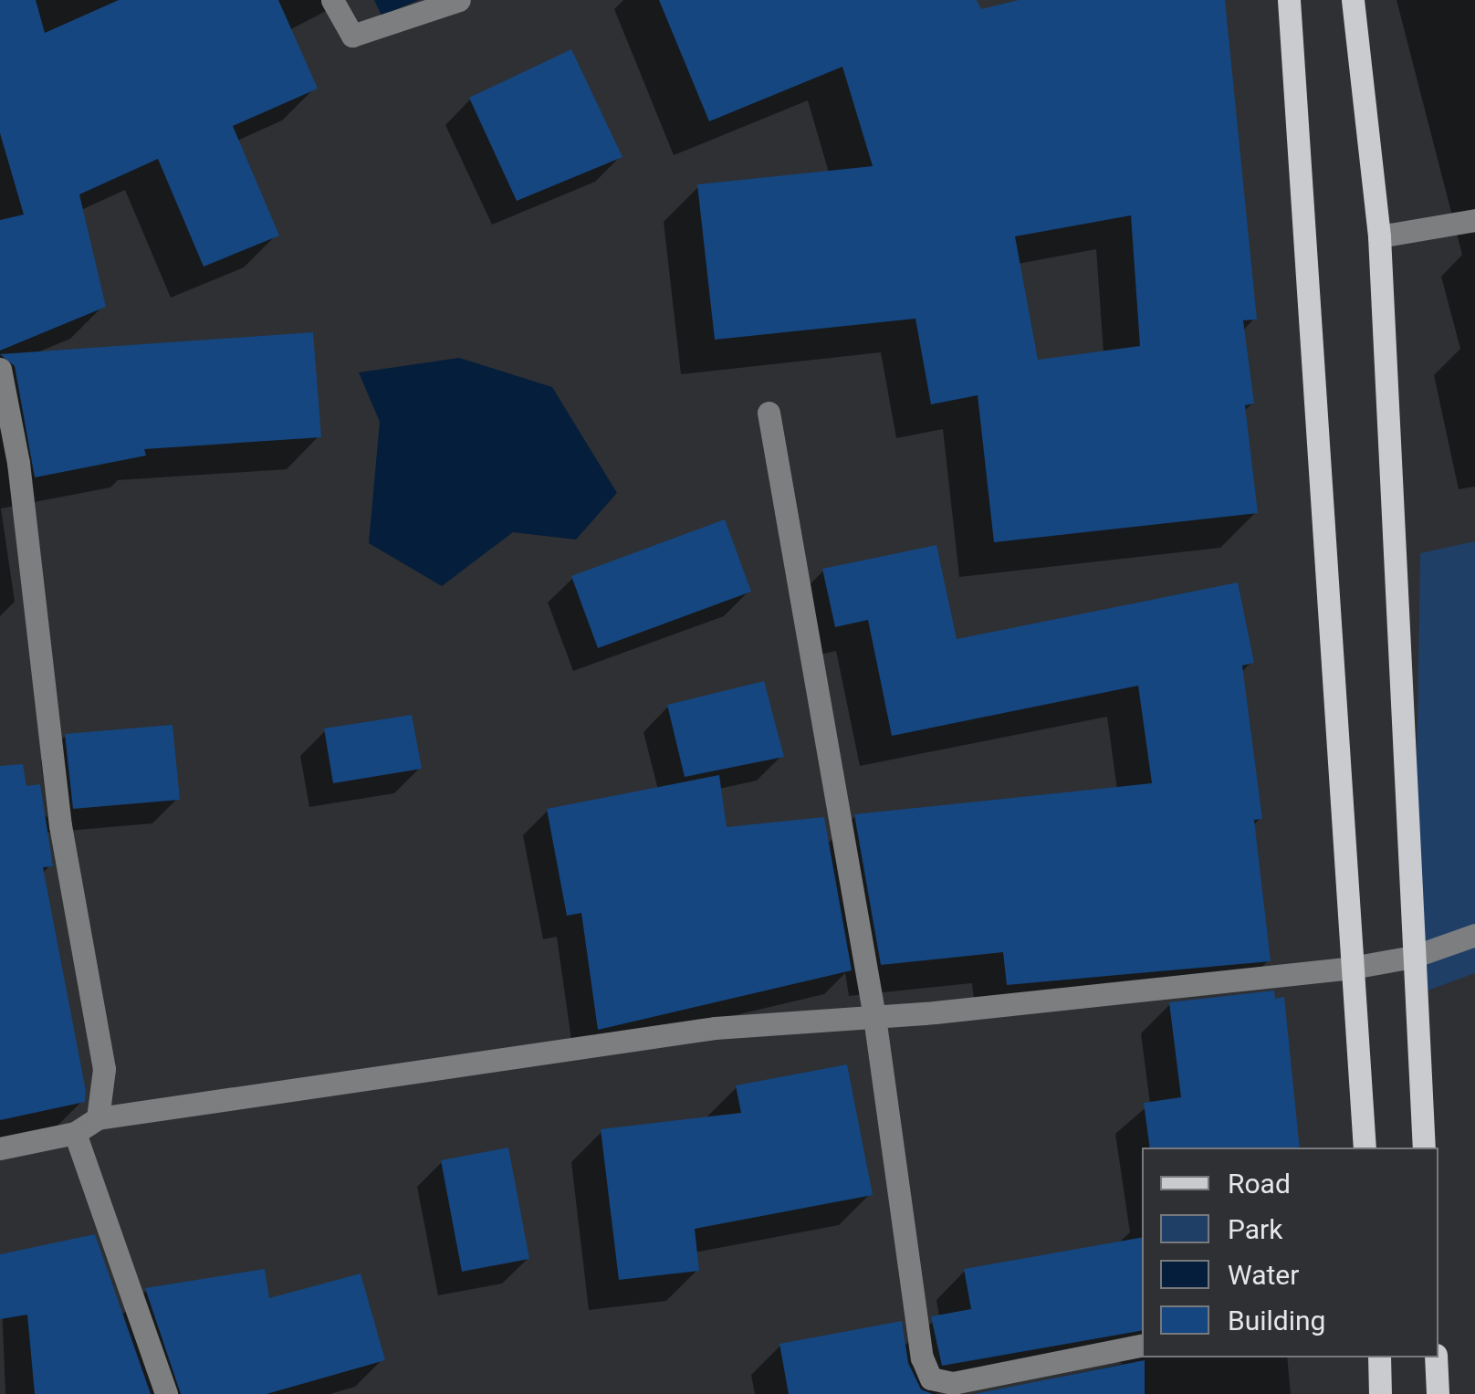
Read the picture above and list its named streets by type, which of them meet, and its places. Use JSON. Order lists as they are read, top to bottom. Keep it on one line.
{"legend":["Road","Park","Water","Building"]}
